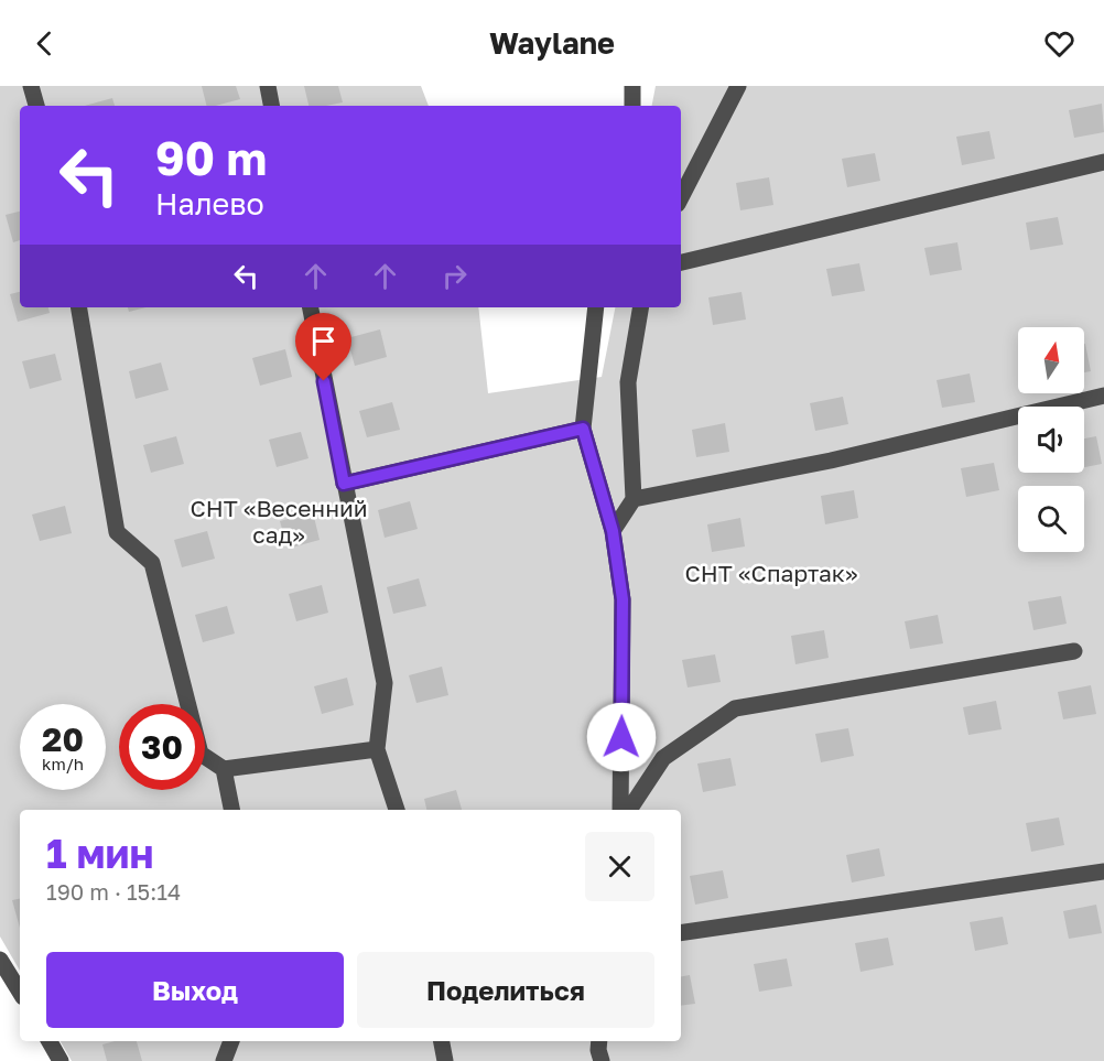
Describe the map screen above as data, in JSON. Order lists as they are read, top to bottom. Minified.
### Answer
{"parks":["СНТ «Весенний сад»","СНТ «Спартак»"],"north":"top","page":{"header":"Waylane","turn":["90 m","Налево"],"speed":"20 km/h","limit":"30","heading":["1 мин","190 m · 15:14"],"buttons":["Выход","Поделиться"]}}
